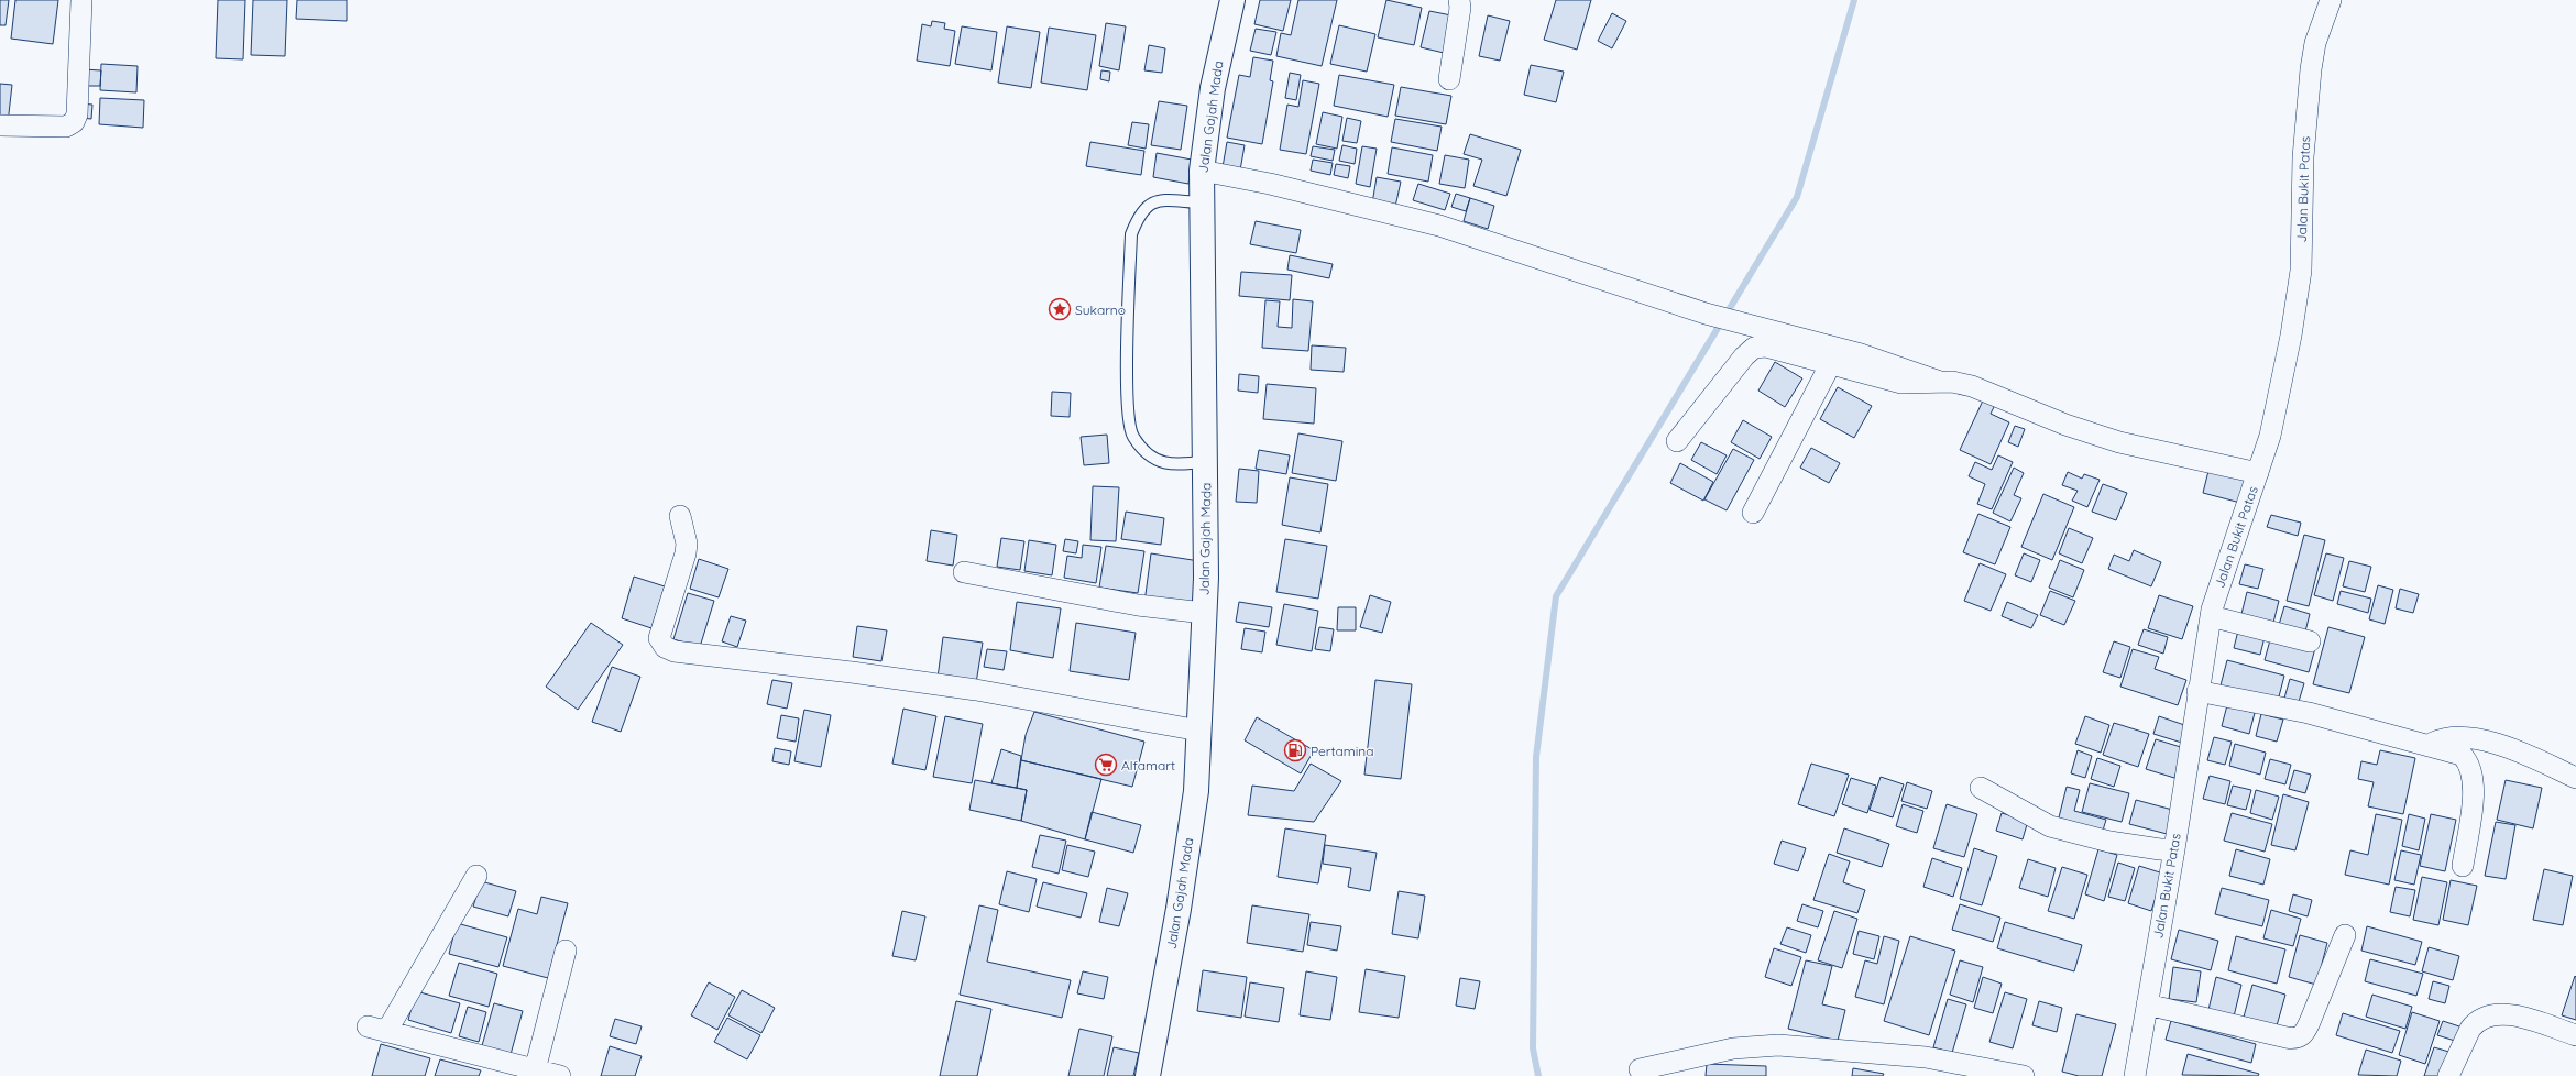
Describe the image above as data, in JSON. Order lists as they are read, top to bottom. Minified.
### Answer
{"streets":{"highway":["Jalan Gajah Mada"],"street":["Jalan Bukit Patas"]},"places":{"place":["Sukarno"],"fuel station":["Pertamina"],"supermarket":["Alfamart"]}}
